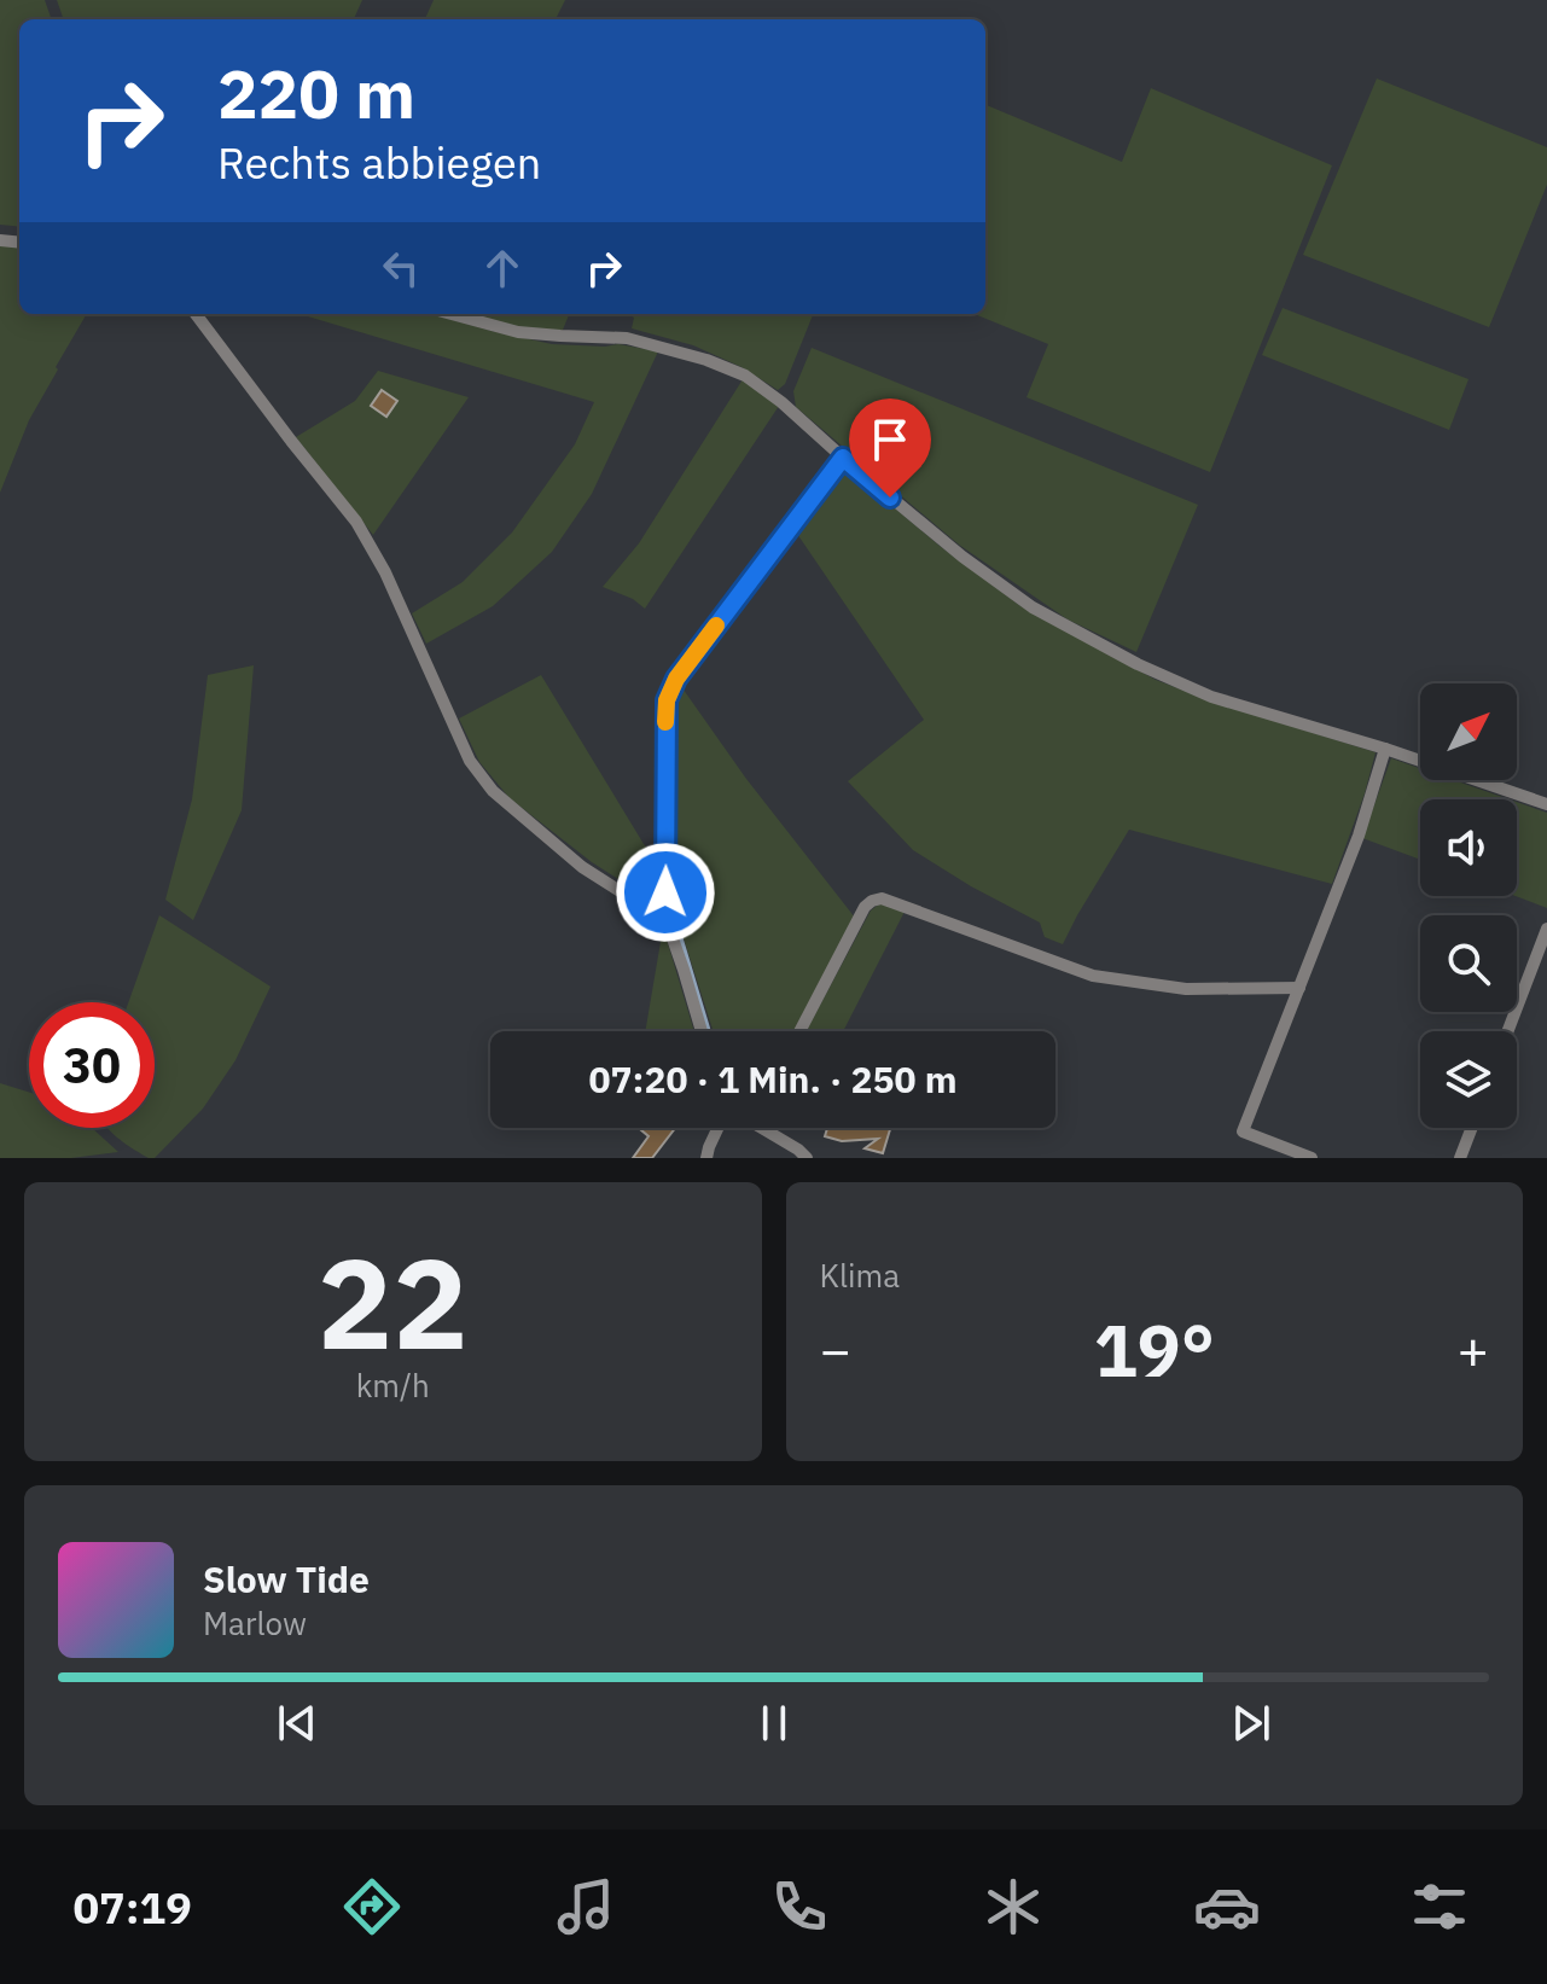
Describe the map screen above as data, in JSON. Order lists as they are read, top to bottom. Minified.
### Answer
{"north":"top right","page":{"turn":["220 m","Rechts abbiegen"],"limit":"30","trip":"07:20 · 1 Min. · 250 m","tile":[["22","km/h"],"Klima"],"heat":["−","19°","+"],"song":["Slow Tide","Marlow"],"tabs":"07:19"}}
